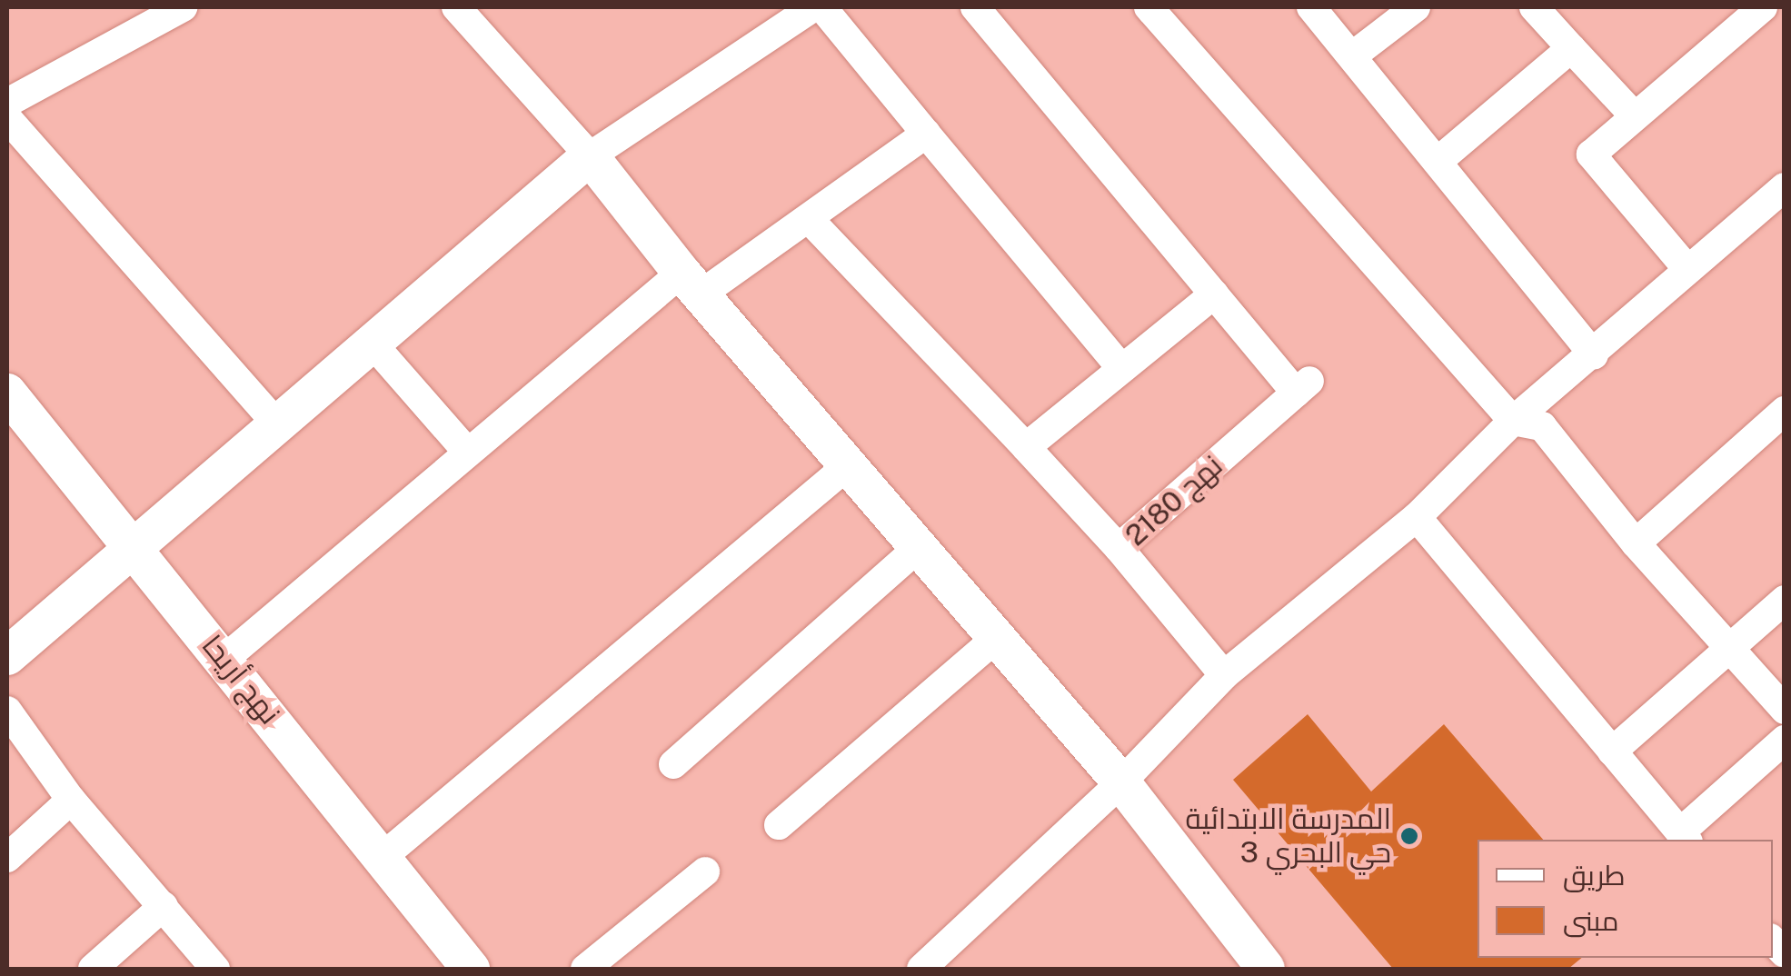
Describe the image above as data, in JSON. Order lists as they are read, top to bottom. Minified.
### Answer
{"streets":{"street":["نهج 2180","نهج أريحا"]},"places":["المدرسة الابتدائية حي البحري 3"],"legend":["طريق","مبنى"]}
